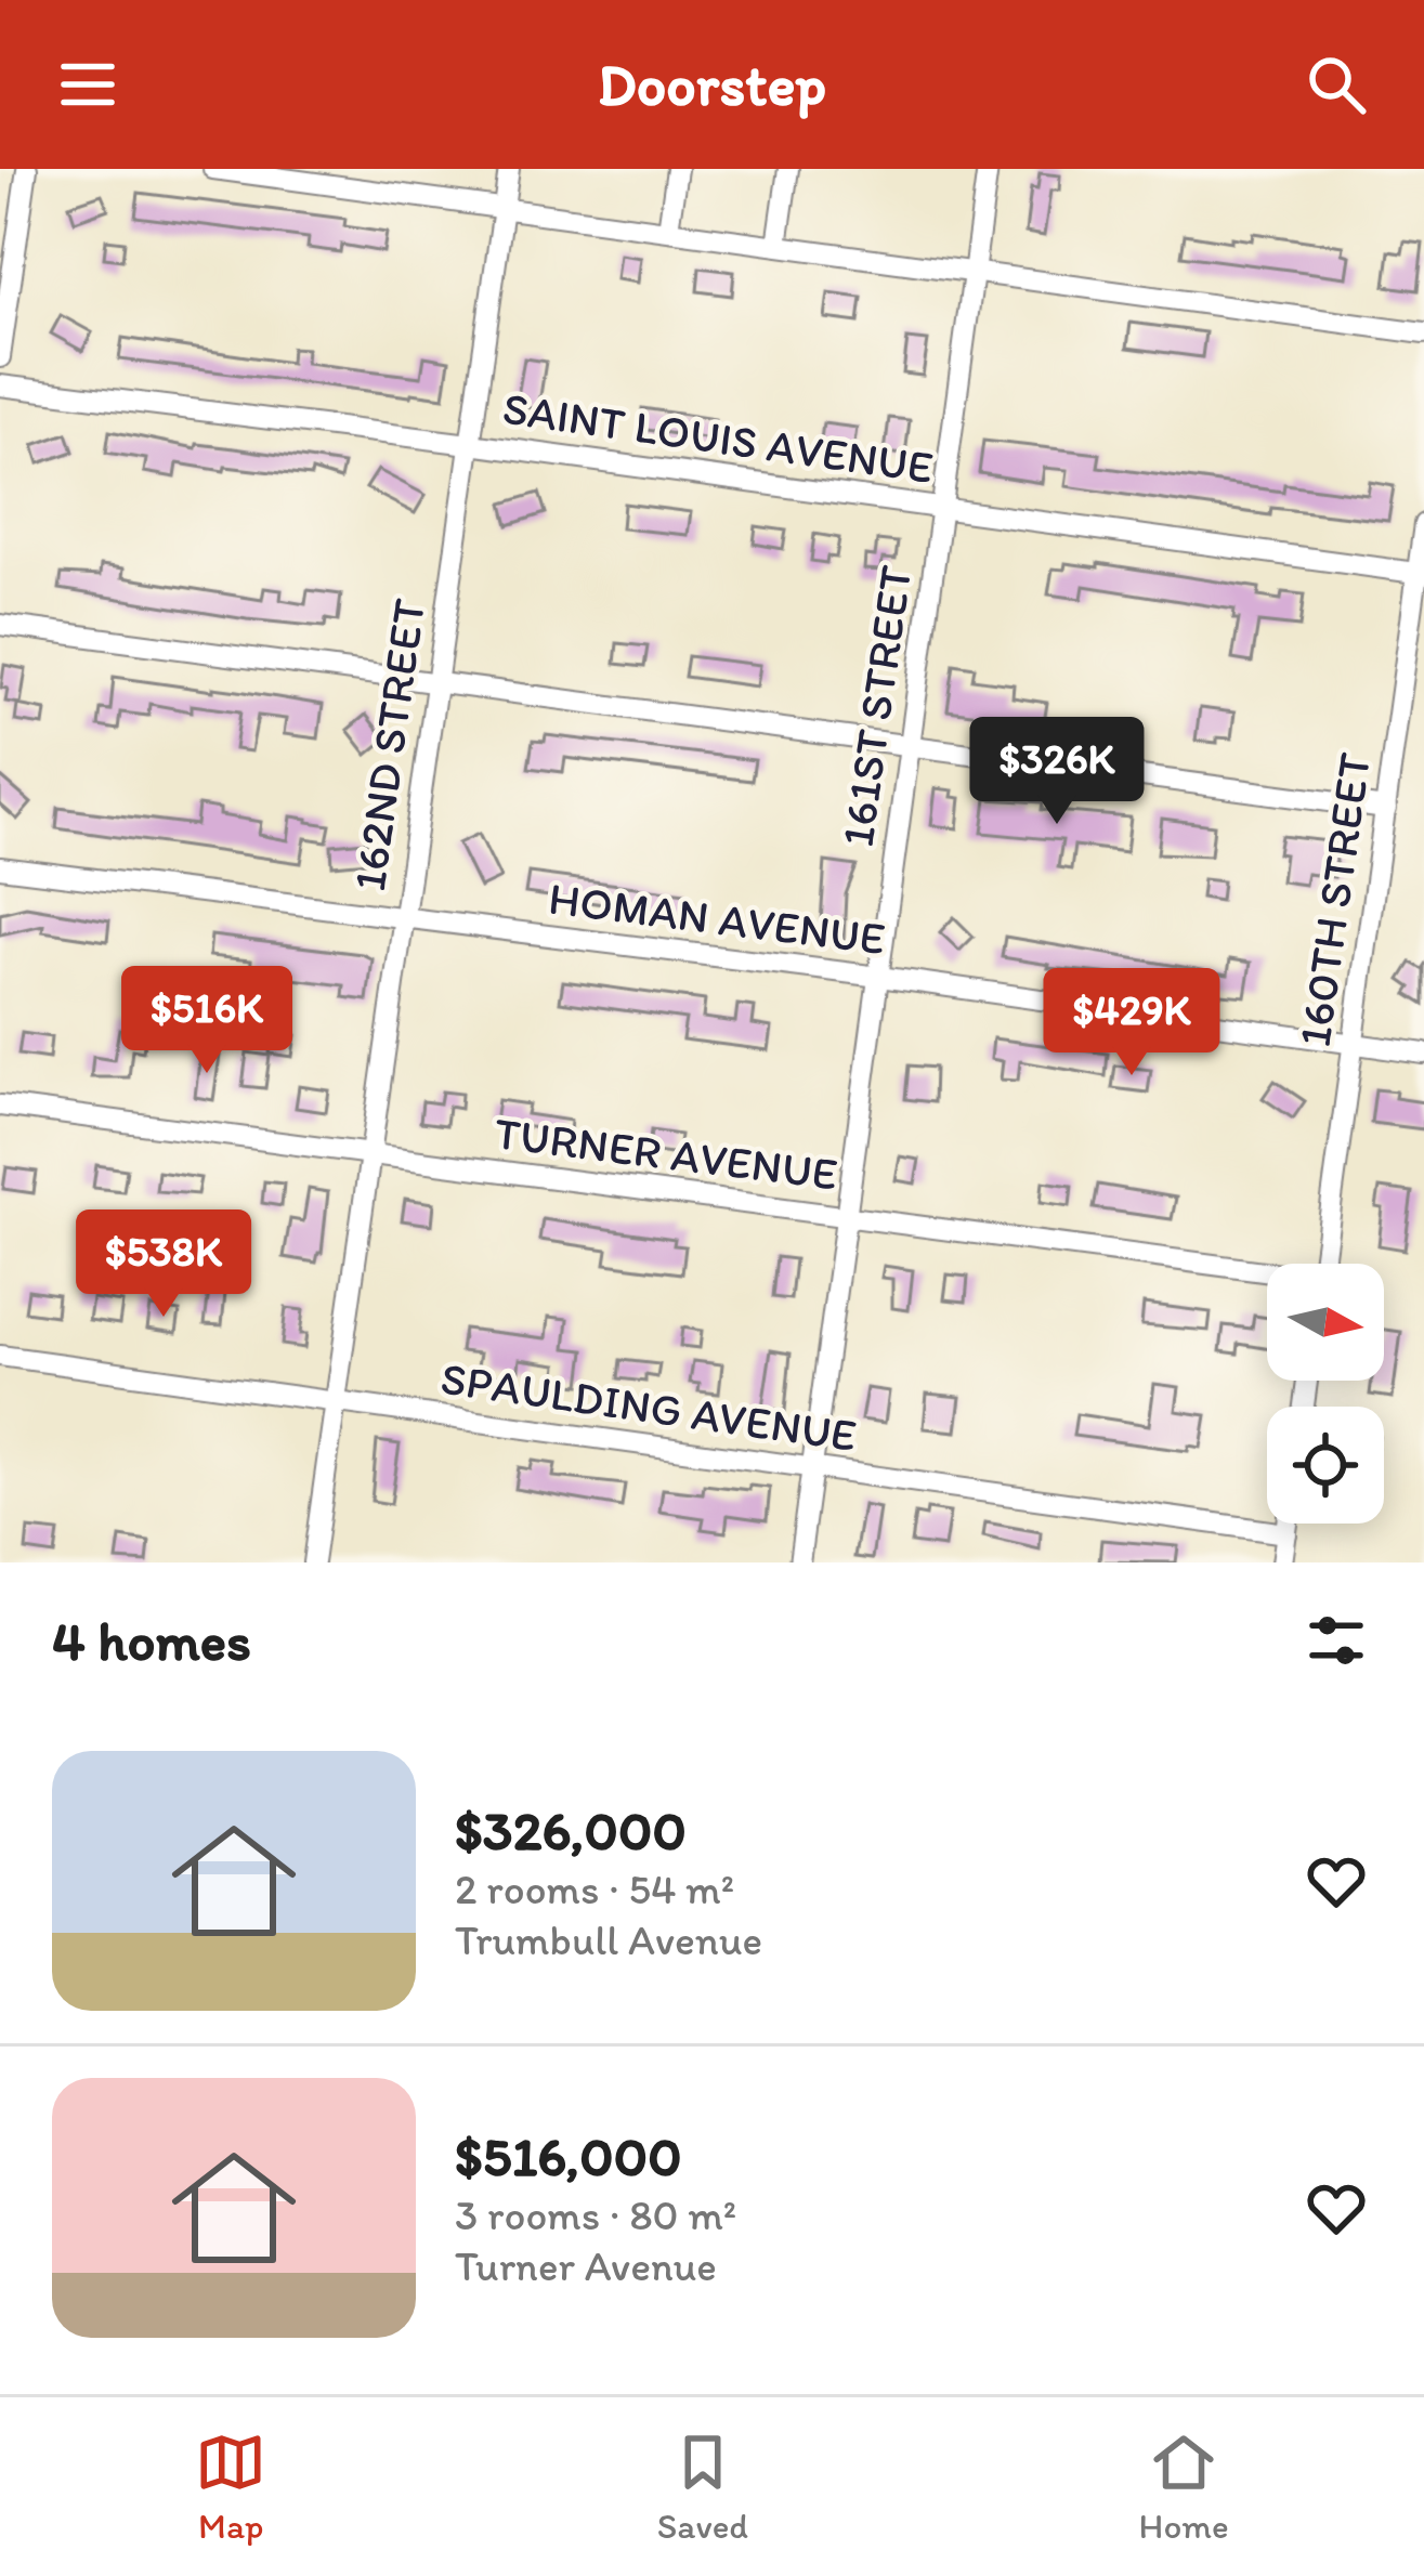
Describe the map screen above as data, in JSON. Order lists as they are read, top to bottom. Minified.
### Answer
{"streets":{"street":["SAINT LOUIS AVENUE","161ST STREET","162ND STREET","160TH STREET","HOMAN AVENUE","TURNER AVENUE","SPAULDING AVENUE"]},"crossings":[["SAINT LOUIS AVENUE","161ST STREET"],["SAINT LOUIS AVENUE","162ND STREET"],["SAINT LOUIS AVENUE","160TH STREET"],["161ST STREET","HOMAN AVENUE"],["161ST STREET","TURNER AVENUE"],["161ST STREET","SPAULDING AVENUE"],["162ND STREET","HOMAN AVENUE"],["162ND STREET","TURNER AVENUE"],["162ND STREET","SPAULDING AVENUE"],["160TH STREET","HOMAN AVENUE"]],"north":"right","page":{"header":"Doorstep","price":["$326K","$516K","$429K","$538K"],"heading":"4 homes","list":[{"name":"$326,000","note":"2 rooms · 54 m² · Trumbull Avenue"},{"name":"$516,000","note":"3 rooms · 80 m² · Turner Avenue"}],"tabs":["Map","Saved","Home"]}}
